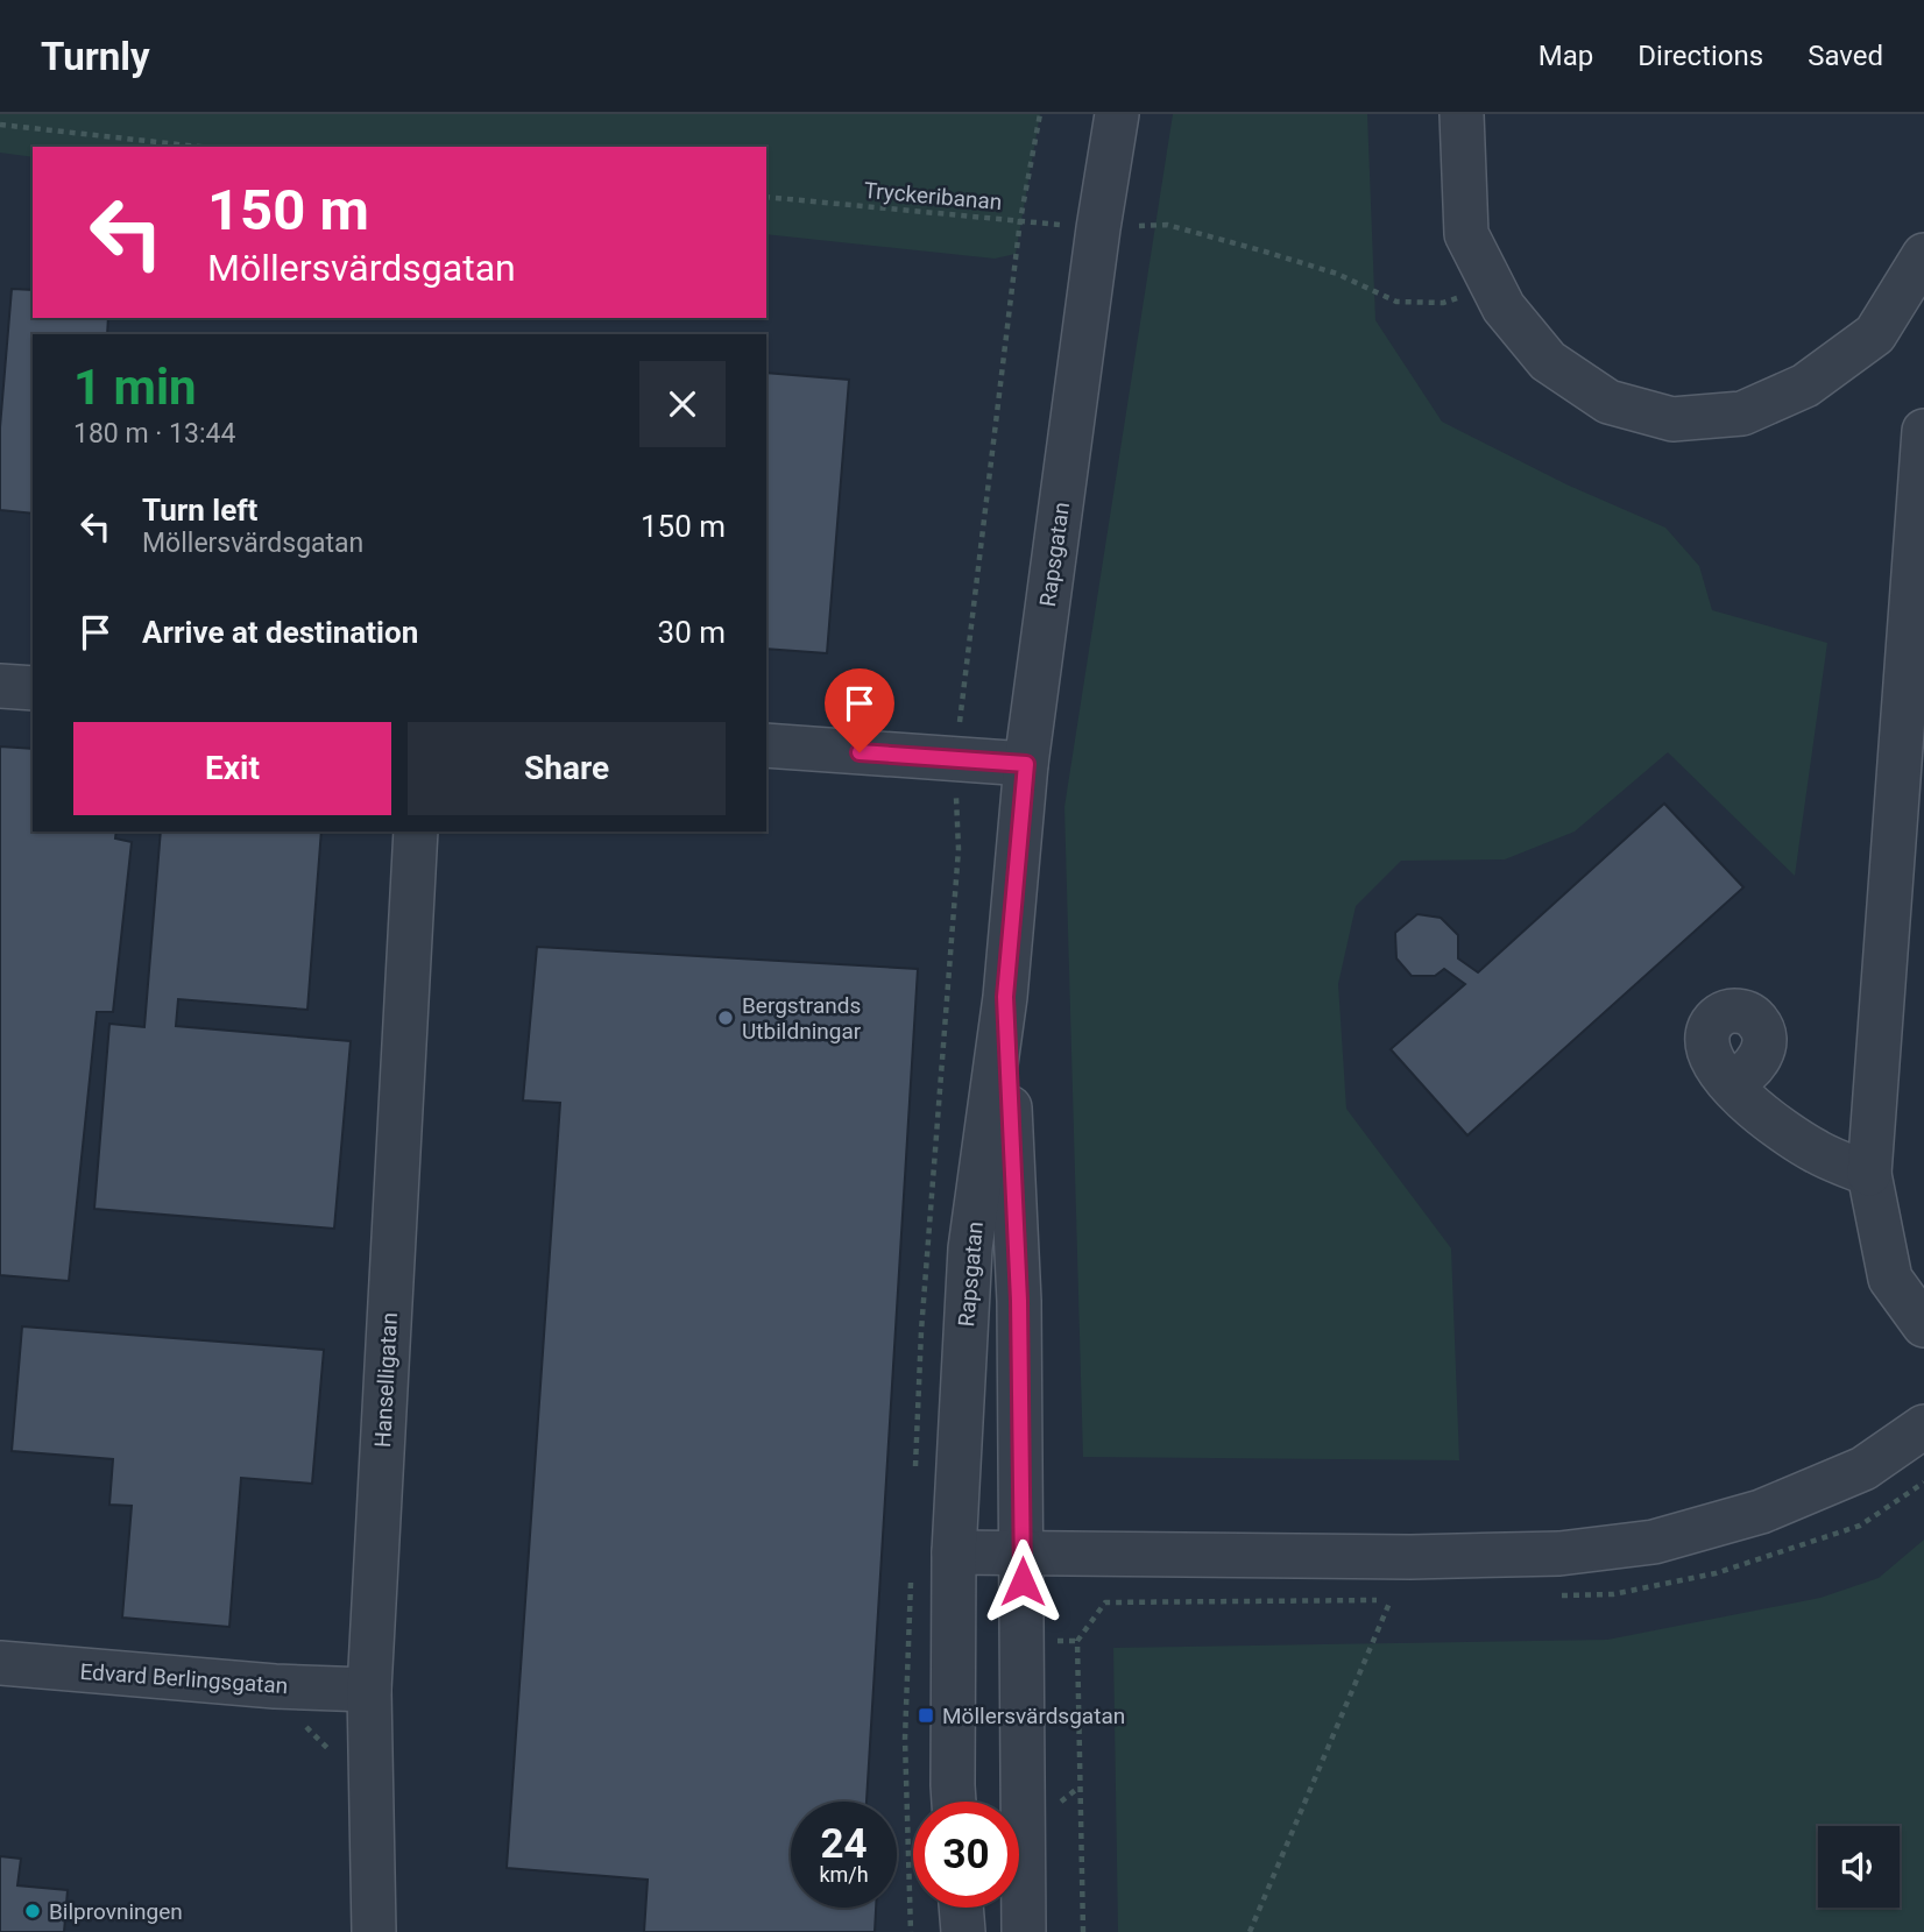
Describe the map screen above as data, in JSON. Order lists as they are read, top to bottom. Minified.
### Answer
{"streets":{"street":["Rapsgatan","Hanselligatan","Edvard Berlingsgatan"],"path":["Tryckeribanan"]},"crossings":[["Tryckeribanan","Rapsgatan"],["Hanselligatan","Edvard Berlingsgatan"]],"places":{"other":["Bergstrands Utbildningar","Bilprovningen"],"transit":["Möllersvärdsgatan"]},"page":{"header":"Turnly","nav":["Map","Directions","Saved"],"turn":["150 m","Möllersvärdsgatan"],"heading":["1 min","180 m · 13:44"],"list":[{"name":"Turn left","note":"Möllersvärdsgatan","value":"150 m"},{"name":"Arrive at destination","value":"30 m"}],"buttons":["Exit","Share"],"speed":"24 km/h","limit":"30"}}
